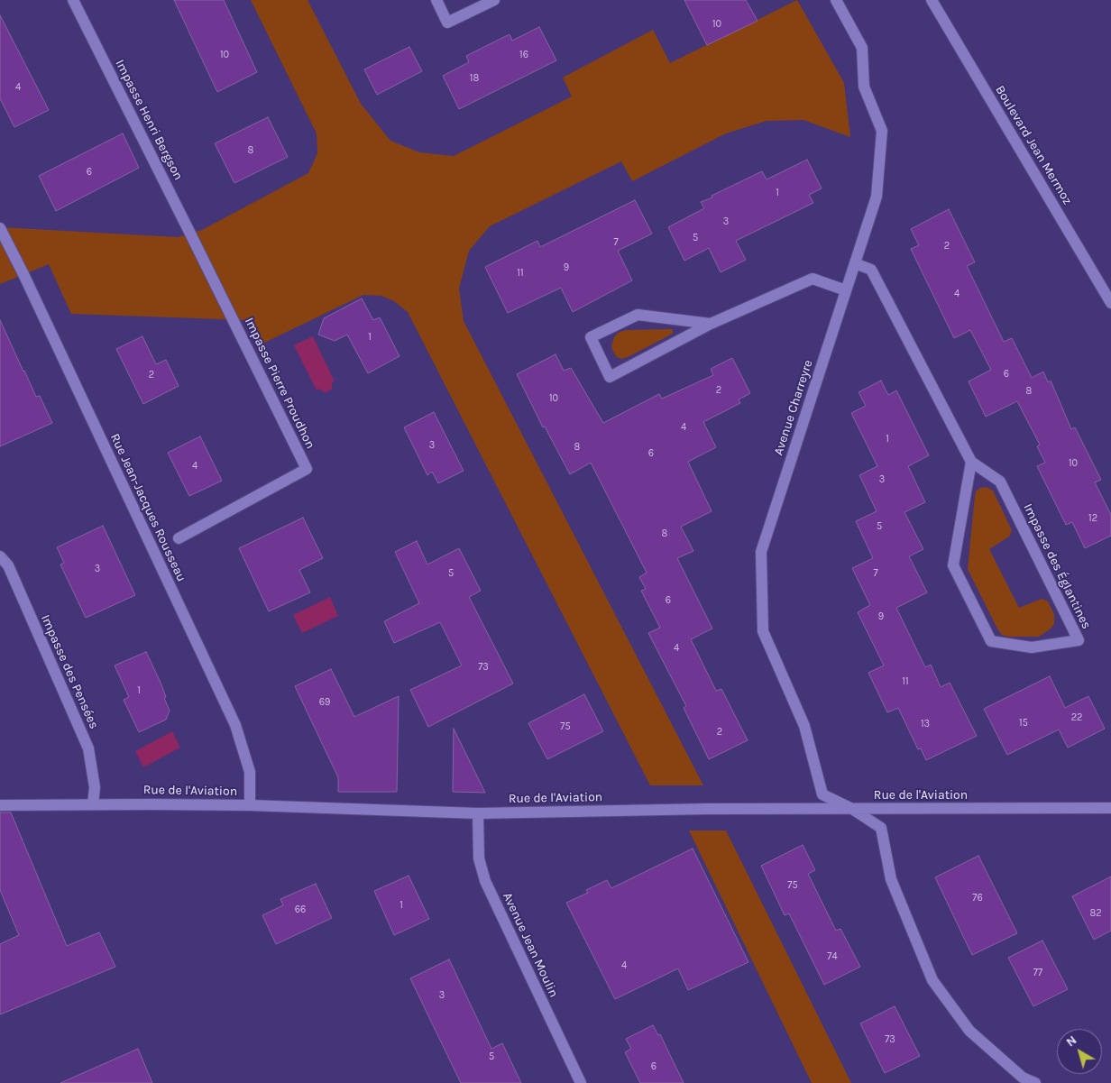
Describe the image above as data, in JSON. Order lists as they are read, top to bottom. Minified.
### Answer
{"streets":{"street":["Impasse Henri Bergson","Boulevard Jean Mermoz","Impasse Pierre Proudhon","Avenue Charreyre","Rue Jean-Jacques Rousseau","Impasse des Églantines","Impasse des Pensées","Rue de l'Aviation","Avenue Jean Moulin"]},"crossings":[["Impasse Henri Bergson","Impasse Pierre Proudhon"],["Avenue Charreyre","Impasse des Églantines"],["Avenue Charreyre","Rue de l'Aviation"],["Rue Jean-Jacques Rousseau","Rue de l'Aviation"],["Impasse des Pensées","Rue de l'Aviation"],["Rue de l'Aviation","Avenue Jean Moulin"]],"house_numbers":["10","10","16","18","4","8","6","1","3","5","7","2","9","11","4","1","6","2","2","8","10","4","1","3","8","6","10","4","3","12","5","8","3","5","7","6","9","4","73","11","1","69","22","15","13","75","2","75","76","1","66","82","74","4","77","3","73","5","6"],"north":"top left"}
